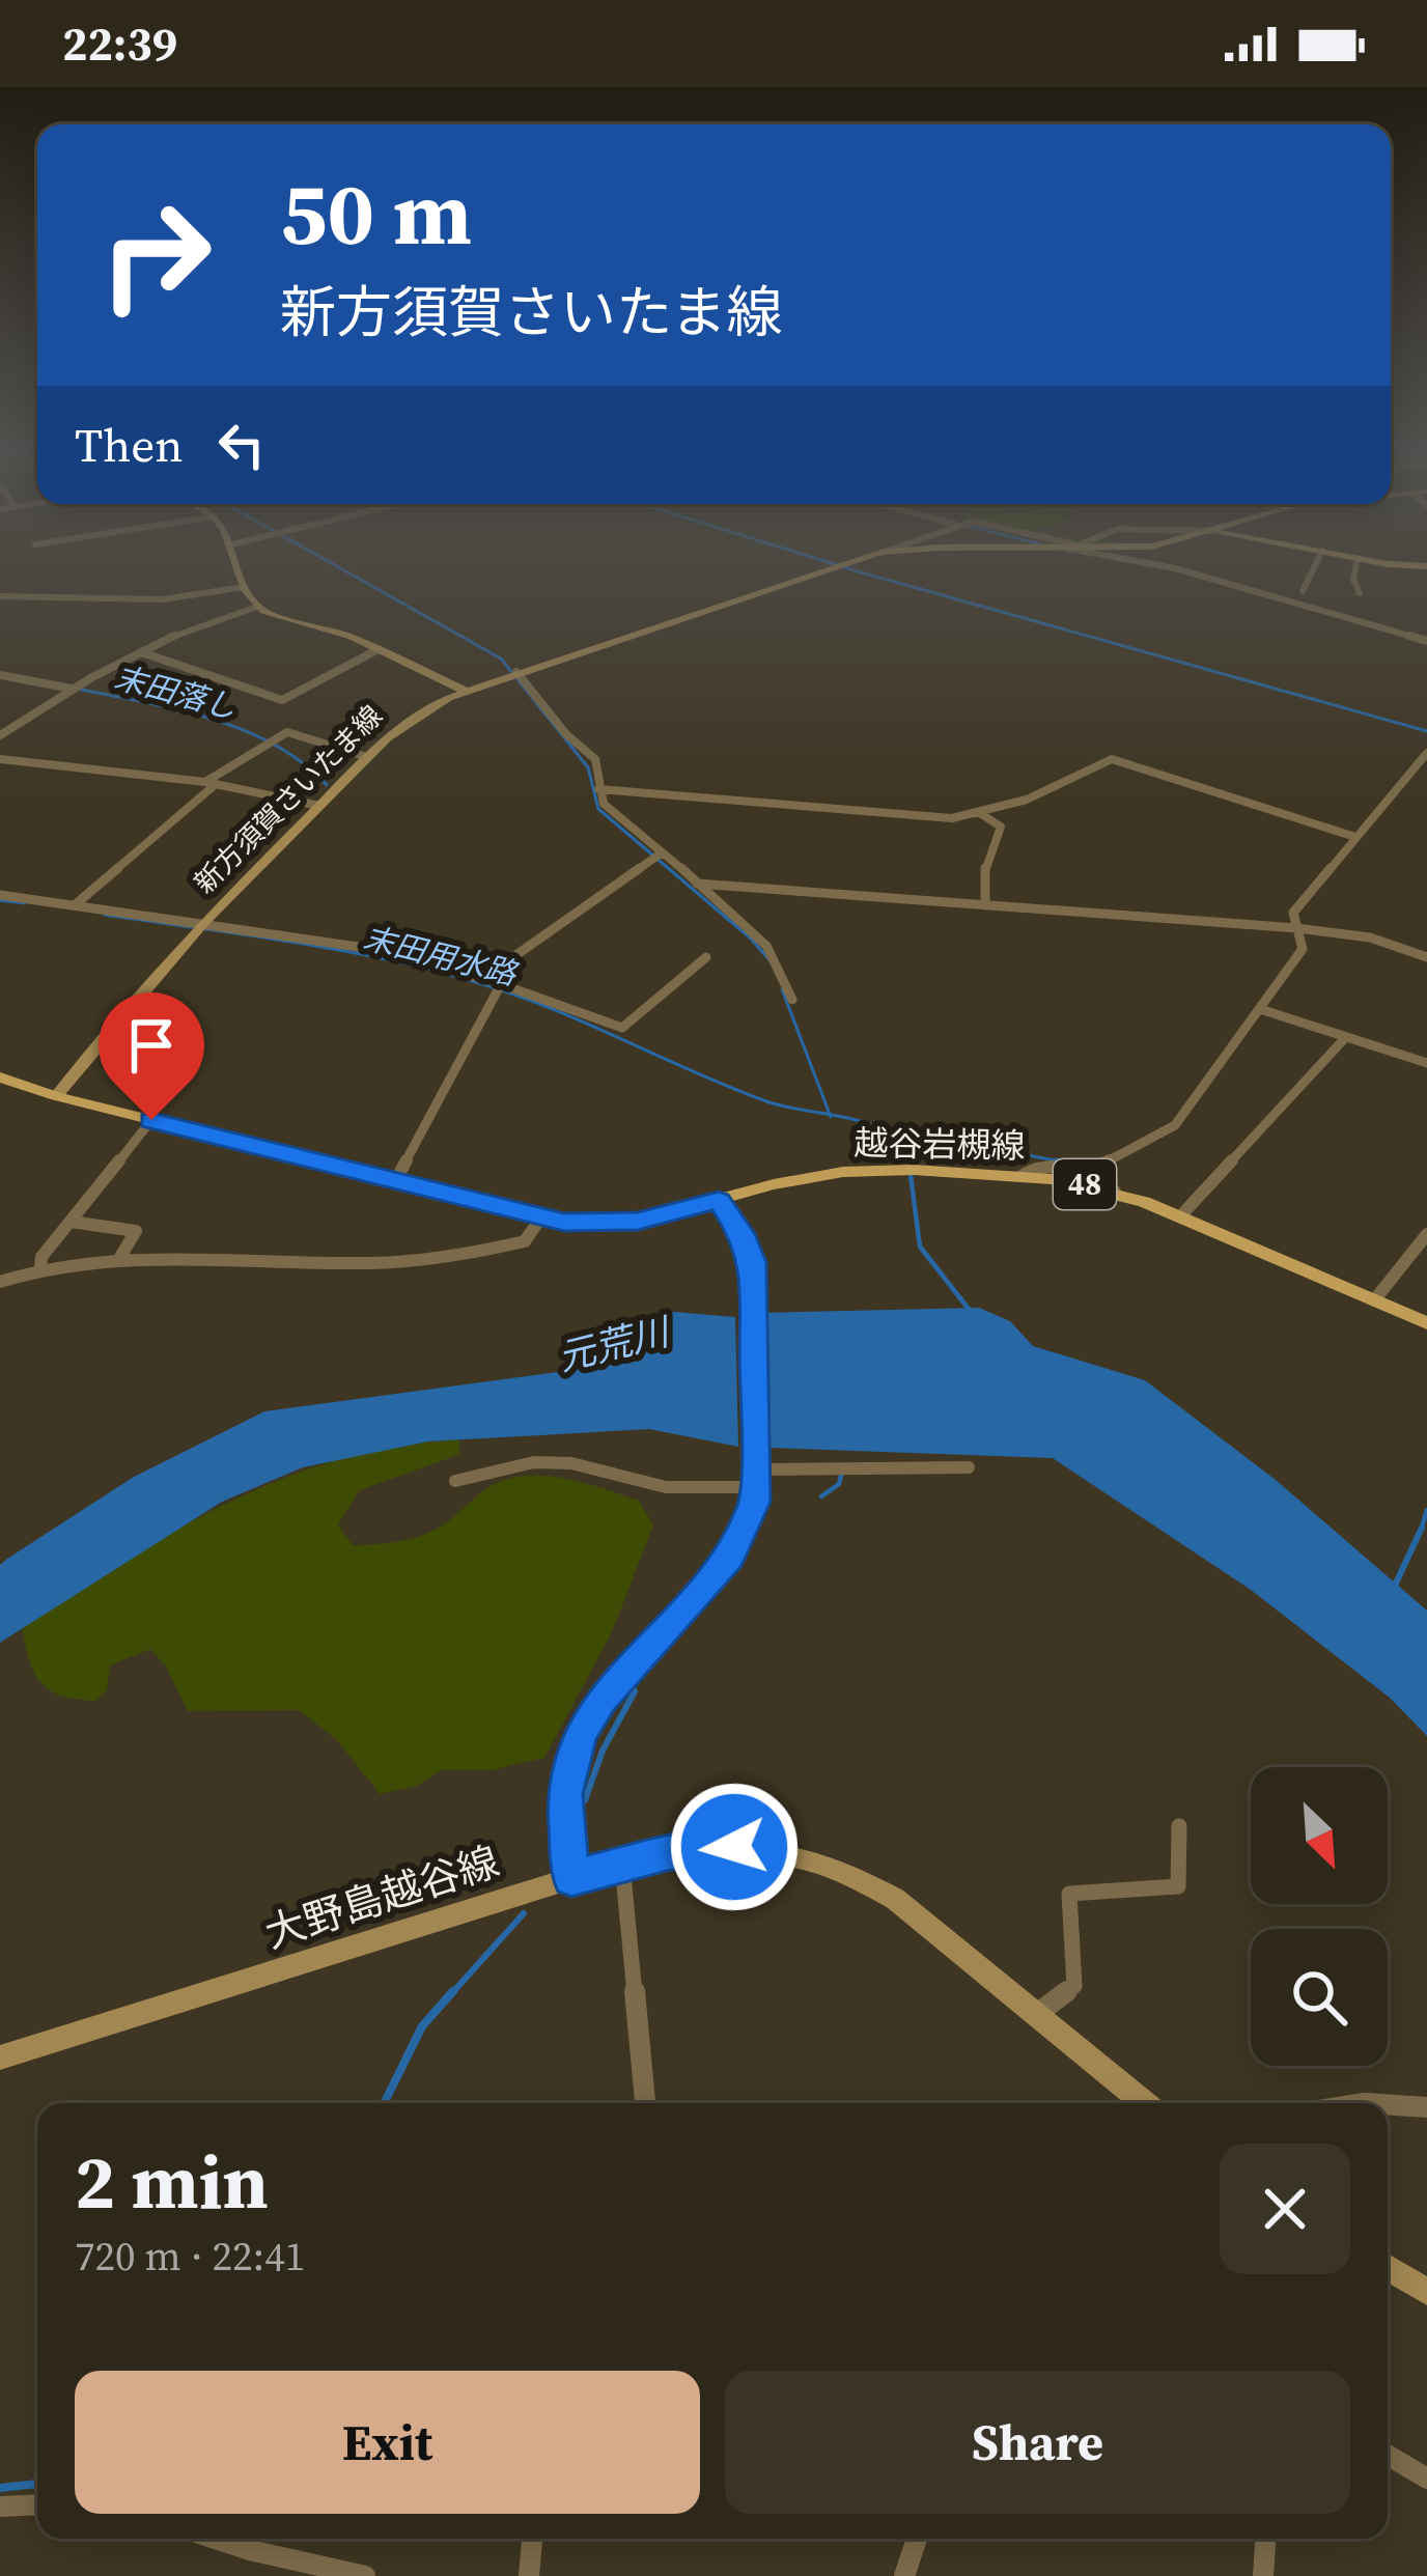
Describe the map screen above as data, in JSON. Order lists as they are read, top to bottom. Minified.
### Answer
{"streets":{"main road":["新方須賀さいたま線","越谷岩槻線","48","大野島越谷線"]},"crossings":[["新方須賀さいたま線","越谷岩槻線"]],"water":["末田落し","末田用水路","元荒川"],"north":"bottom right","page":{"status":"22:39","turn":["50 m","新方須賀さいたま線"],"then":"Then","heading":["2 min","720 m · 22:41"],"buttons":["Exit","Share"]}}
